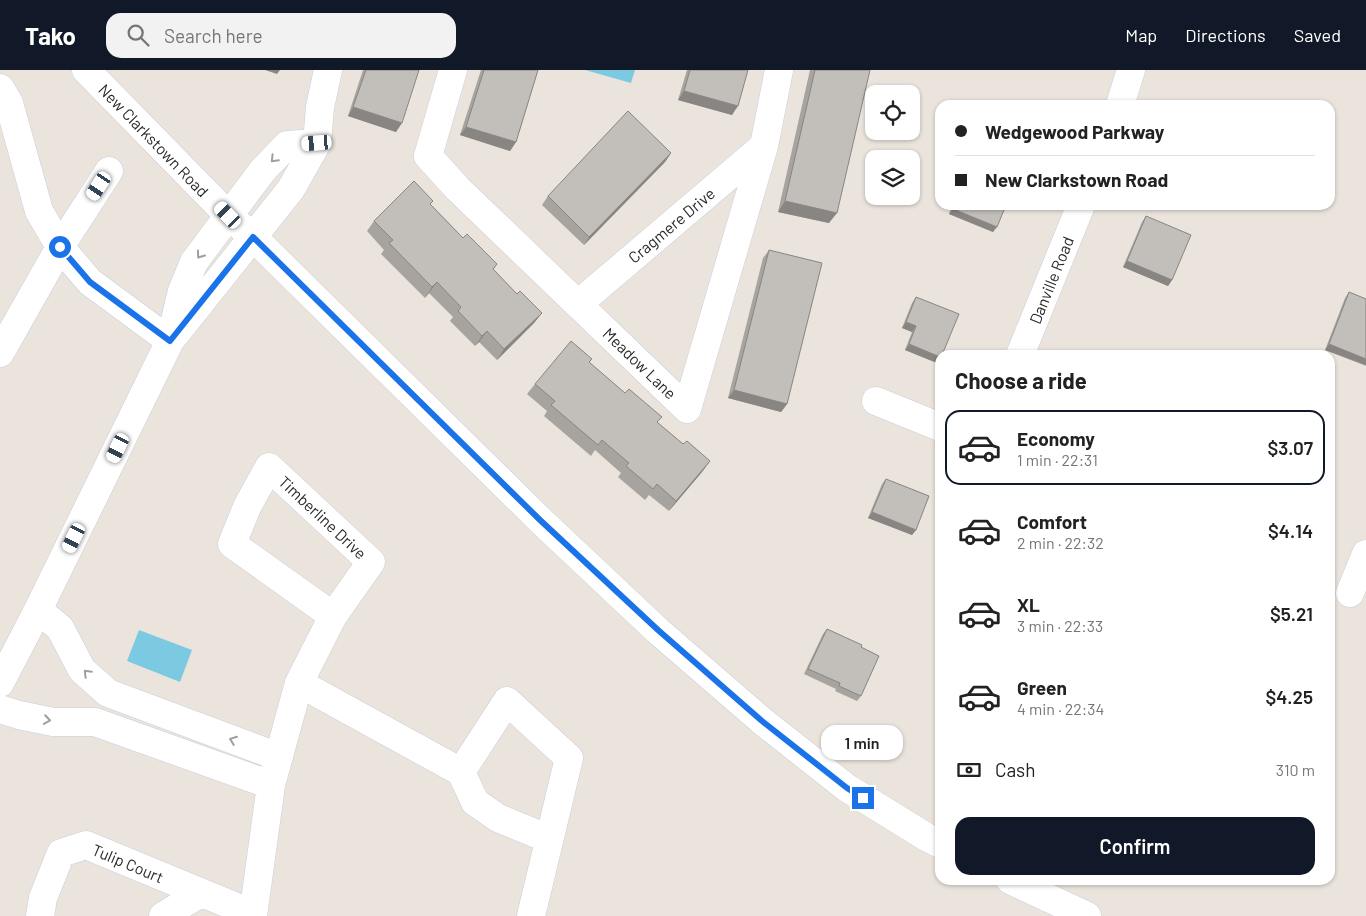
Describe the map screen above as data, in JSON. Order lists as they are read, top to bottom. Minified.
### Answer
{"streets":{"street":["New Clarkstown Road","Cragmere Drive","Danville Road","Meadow Lane","Timberline Drive","Tulip Court"]},"crossings":[["Cragmere Drive","Meadow Lane"],["Timberline Drive","Tulip Court"]],"page":{"header":"Tako","search":"Search here","nav":["Map","Directions","Saved"],"banner":["Wedgewood Parkway","New Clarkstown Road"],"heading":"Choose a ride","list":[{"name":"Economy","note":"1 min · 22:31","value":"$3.07"},{"name":"Comfort","note":"2 min · 22:32","value":"$4.14"},{"name":"XL","note":"3 min · 22:33","value":"$5.21"},{"name":"Green","note":"4 min · 22:34","value":"$4.25"}],"bubble":"1 min","pay":["Cash","310 m"],"buttons":"Confirm"}}
